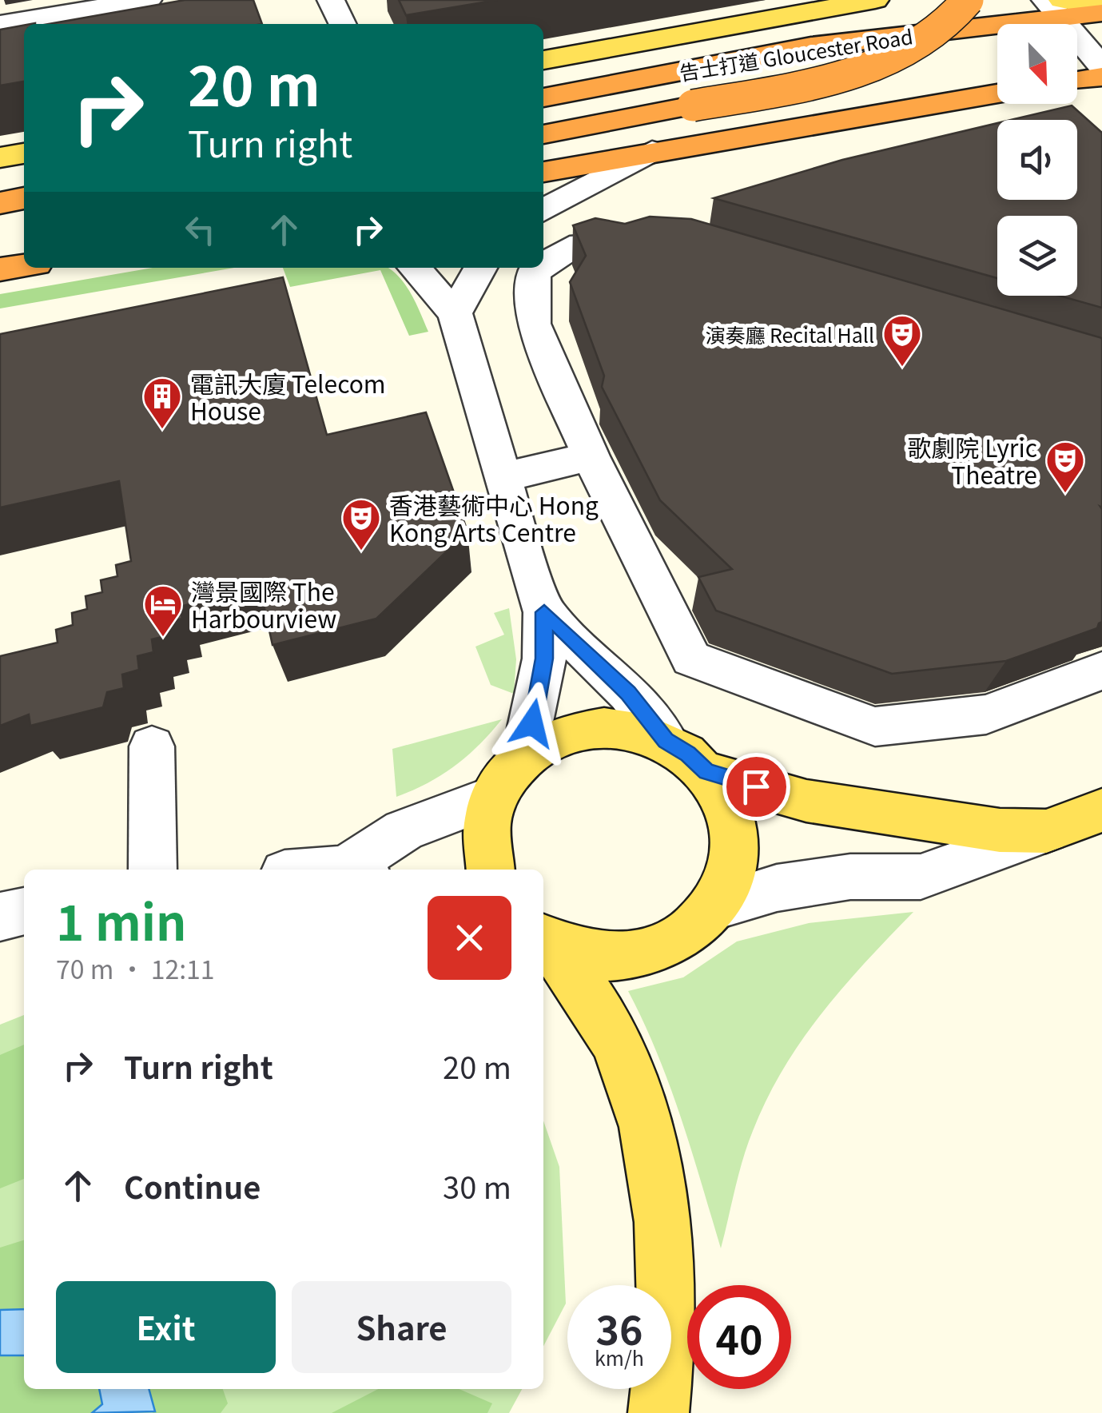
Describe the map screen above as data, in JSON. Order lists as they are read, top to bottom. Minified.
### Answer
{"streets":{"highway":["告士打道 Gloucester Road"]},"places":{"theatre":["演奏廳 Recital Hall","歌劇院 Lyric Theatre","香港藝術中心 Hong Kong Arts Centre"],"building":["電訊大廈 Telecom House"],"hotel":["灣景國際 The Harbourview"]},"north":"bottom right","page":{"turn":["20 m","Turn right"],"heading":["1 min","70 m · 12:11"],"list":[{"name":"Turn right","value":"20 m"},{"name":"Continue","value":"30 m"}],"buttons":["Exit","Share"],"speed":"36 km/h","limit":"40"}}
